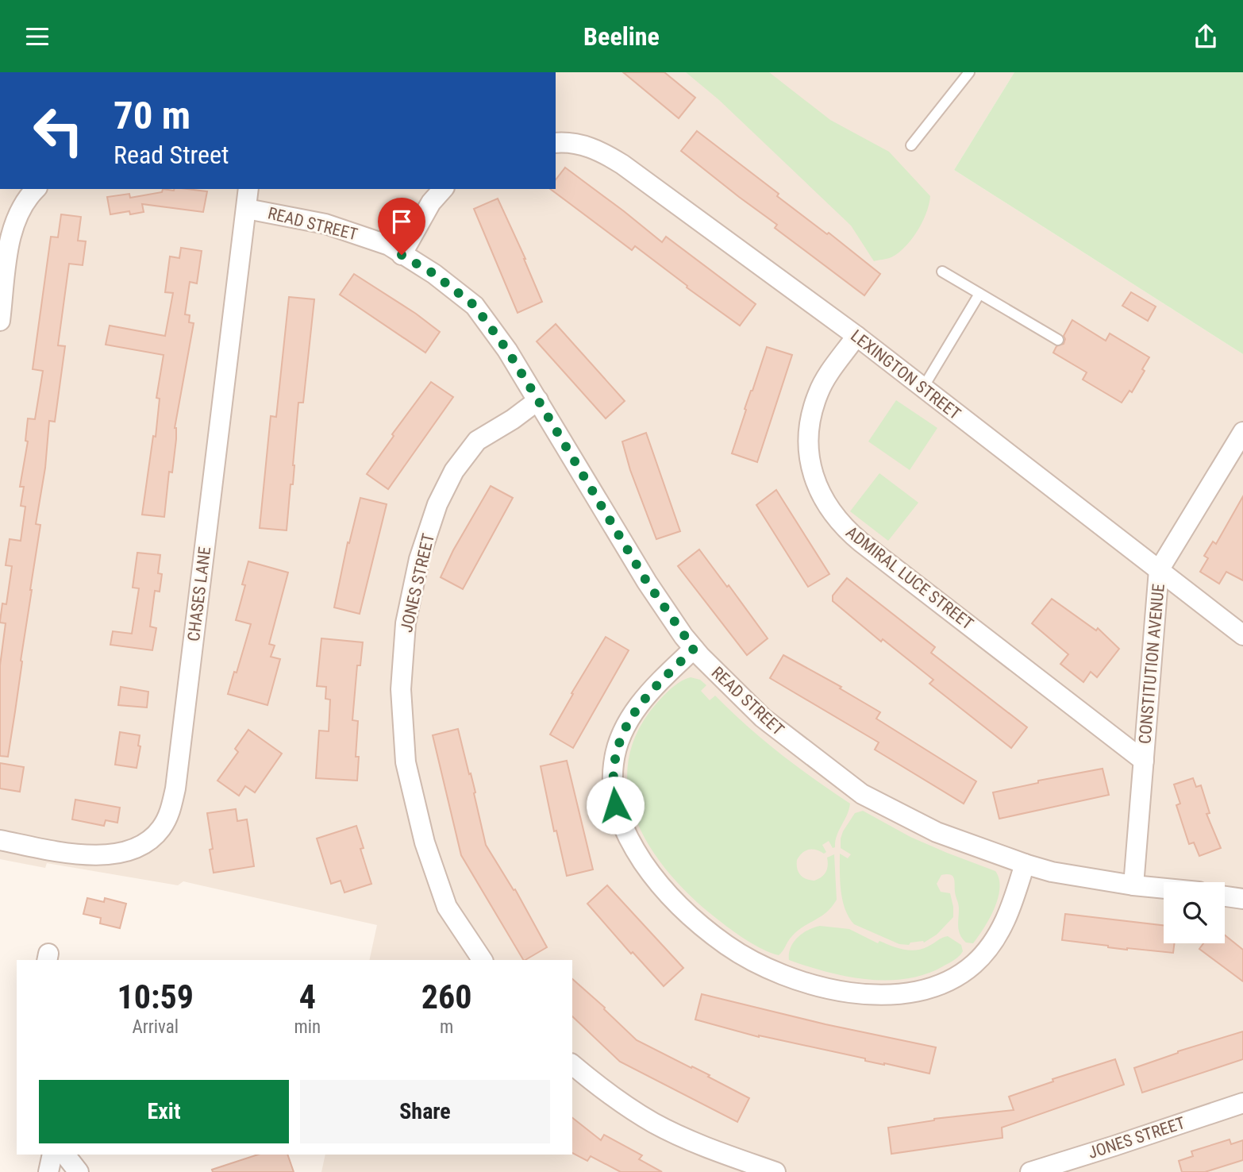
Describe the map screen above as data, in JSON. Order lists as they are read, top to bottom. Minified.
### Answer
{"streets":{"street":["READ STREET","LEXINGTON STREET","ADMIRAL LUCE STREET","JONES STREET","CHASES LANE","CONSTITUTION AVENUE"]},"crossings":[["READ STREET","JONES STREET"],["READ STREET","CHASES LANE"],["READ STREET","CONSTITUTION AVENUE"],["LEXINGTON STREET","ADMIRAL LUCE STREET"],["LEXINGTON STREET","CONSTITUTION AVENUE"],["ADMIRAL LUCE STREET","CONSTITUTION AVENUE"]],"page":{"header":"Beeline","turn":["70 m","Read Street"],"eta":["10:59","Arrival","4","min","260","m"],"buttons":["Exit","Share"]}}
